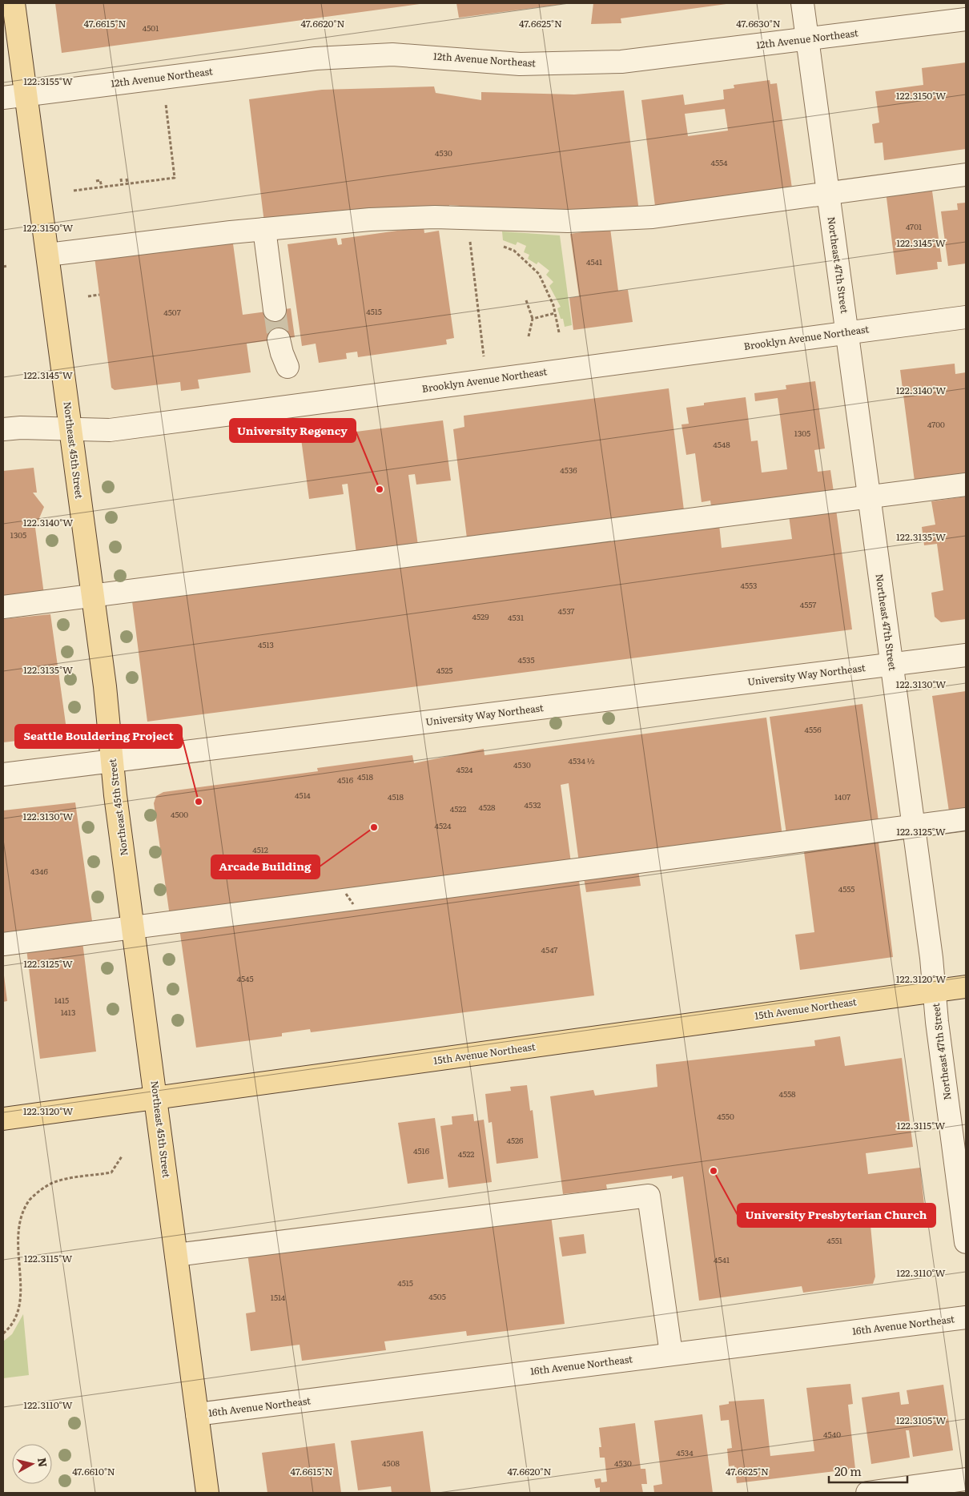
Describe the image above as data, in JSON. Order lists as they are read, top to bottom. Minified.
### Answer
{"streets":{"main road":["Northeast 45th Street","15th Avenue Northeast"],"street":["12th Avenue Northeast","Northeast 47th Street","Brooklyn Avenue Northeast","University Way Northeast","16th Avenue Northeast"]},"crossings":[["12th Avenue Northeast","Northeast 47th Street"],["12th Avenue Northeast","Northeast 45th Street"],["Northeast 47th Street","Brooklyn Avenue Northeast"],["Northeast 47th Street","University Way Northeast"],["Northeast 47th Street","15th Avenue Northeast"],["Brooklyn Avenue Northeast","Northeast 45th Street"],["Northeast 45th Street","University Way Northeast"],["Northeast 45th Street","15th Avenue Northeast"],["Northeast 45th Street","16th Avenue Northeast"]],"places":["University Regency","Seattle Bouldering Project","Arcade Building","University Presbyterian Church"],"house_numbers":["4501","4530","4554","4701","4541","4515","4507","4700","1305","4548","4536","1305","4553","4557","4537","4529","4531","4513","4535","4525","4556","4534 ½","4530","4524","4518","4516","4514","4518","1407","4532","4528","4522","4500","4524","4512","4346","4555","4547","4545","1415","1413","4558","4550","4526","4516","4522","4551","4541","4515","4505","1514","4540","4534","4508","4530"],"scale_bar":"20 m","north":"right","coordinates":["47.6615°N","47.6620°N","47.6625°N","47.6630°N","122.3155°W","122.3150°W","122.3145°W","122.3140°W","122.3135°W","122.3130°W","122.3125°W","122.3120°W","122.3115°W","122.3110°W","122.3105°W","47.6610°N"]}
